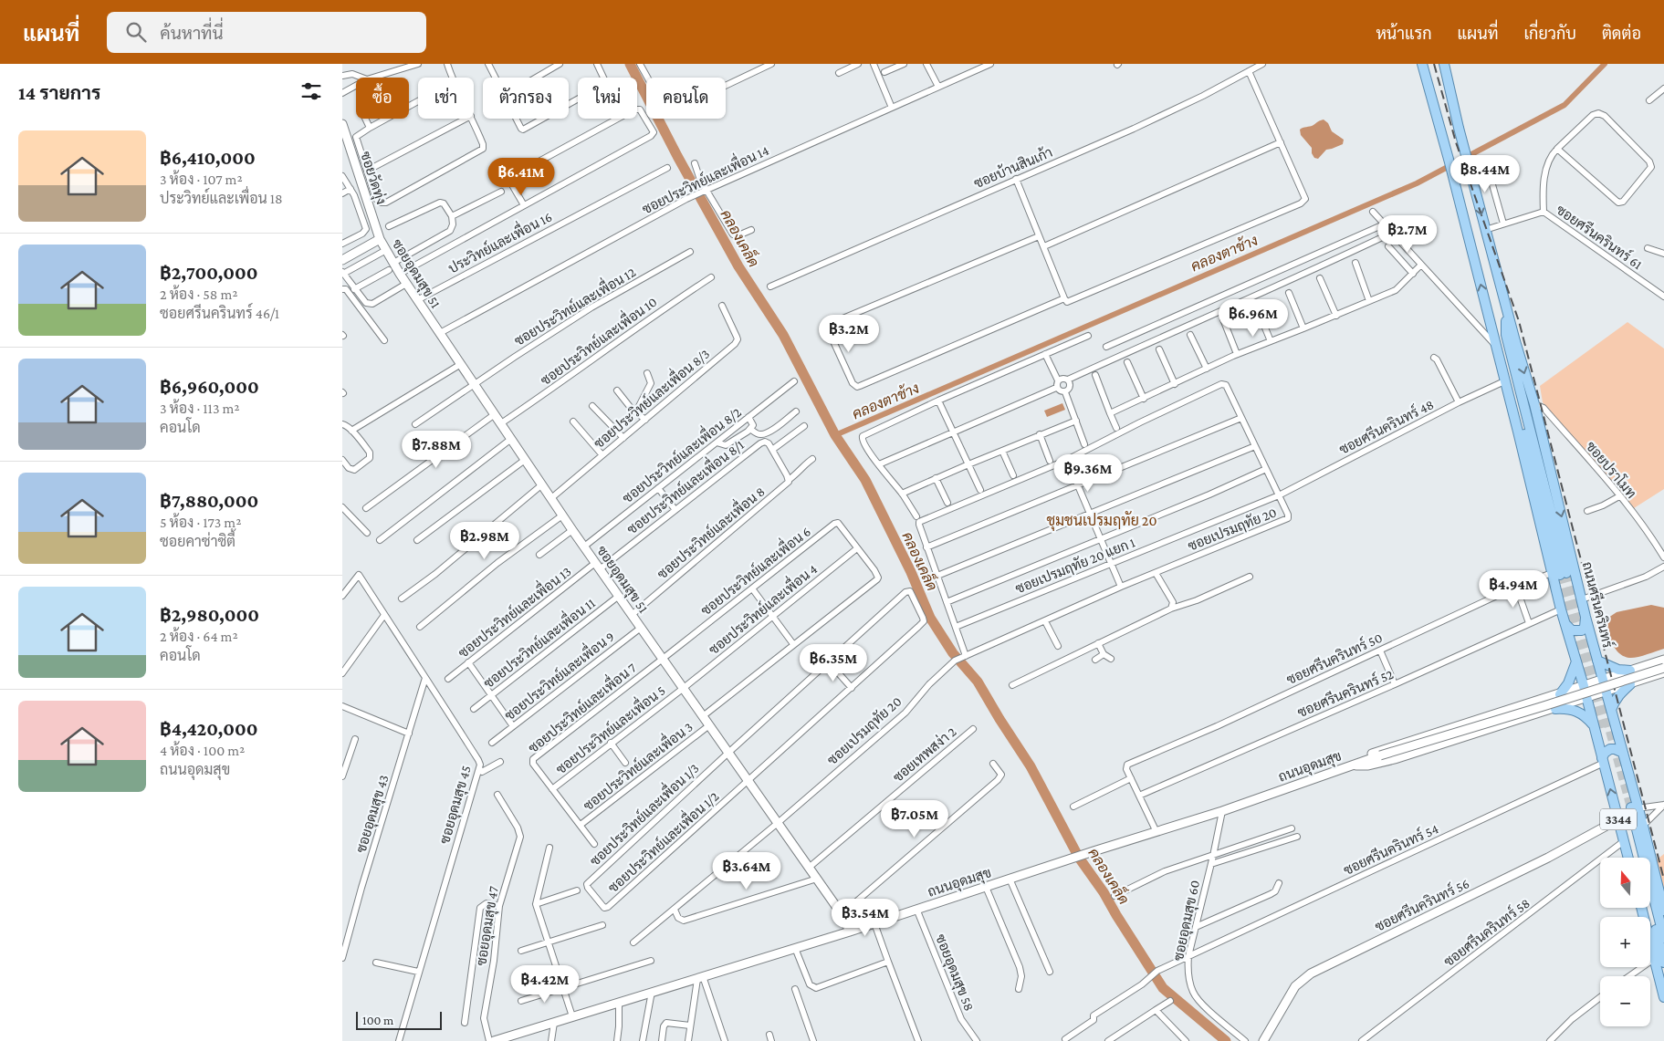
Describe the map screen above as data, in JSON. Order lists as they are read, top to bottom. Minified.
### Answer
{"streets":{"main road":["ซอยวัดทุ่ง","ซอยอุดมสุข 51","ถนนศรีนครินทร์","ถนนอุดมสุข","3344","ซอยศรีนครินทร์ 56"],"street":["ซอยบ้านสินเก้า","ซอยประวิทย์และเพื่อน 14","ซอยศรีนครินทร์ 61","ประวิทย์และเพื่อน 16","ซอยประวิทย์และเพื่อน 12","ซอยประวิทย์และเพื่อน 10","ซอยประวิทย์และเพื่อน 8/3","ซอยศรีนครินทร์ 48","ซอยประวิทย์และเพื่อน 8/2","ซอยปราโมท","ซอยประวิทย์และเพื่อน 8/1","ซอยเปรมฤทัย 20","ซอยประวิทย์และเพื่อน 8","ซอยเปรมฤทัย 20 แยก 1","ซอยประวิทย์และเพื่อน 6","ซอยประวิทย์และเพื่อน 4","ซอยประวิทย์และเพื่อน 13","ซอยประวิทย์และเพื่อน 11","ซอยศรีนครินทร์ 50","ซอยประวิทย์และเพื่อน 9","ซอยศรีนครินทร์ 52","ซอยประวิทย์และเพื่อน 7","ซอยประวิทย์และเพื่อน 5","ซอยเทพสง่า 2","ซอยประวิทย์และเพื่อน 3","ซอยอุดมสุข 45","ซอยอุดมสุข 43","ซอยประวิทย์และเพื่อน 1/3","ซอยประวิทย์และเพื่อน 1/2","ซอยศรีนครินทร์ 54","ซอยอุดมสุข 60","ซอยอุดมสุข 47","ซอยศรีนครินทร์ 58","ซอยอุดมสุข 58"]},"crossings":[["ซอยวัดทุ่ง","ซอยอุดมสุข 51"],["ซอยประวิทย์และเพื่อน 14","ซอยอุดมสุข 51"],["ซอยศรีนครินทร์ 61","ถนนศรีนครินทร์"],["ประวิทย์และเพื่อน 16","ซอยอุดมสุข 51"],["ซอยอุดมสุข 51","ซอยประวิทย์และเพื่อน 12"],["ซอยอุดมสุข 51","ซอยประวิทย์และเพื่อน 10"],["ซอยอุดมสุข 51","ซอยประวิทย์และเพื่อน 8/3"],["ซอยอุดมสุข 51","ซอยประวิทย์และเพื่อน 8/2"],["ซอยอุดมสุข 51","ซอยประวิทย์และเพื่อน 8/1"],["ซอยอุดมสุข 51","ซอยเปรมฤทัย 20"],["ซอยอุดมสุข 51","ซอยประวิทย์และเพื่อน 8"],["ซอยอุดมสุข 51","ซอยประวิทย์และเพื่อน 6"],["ซอยอุดมสุข 51","ซอยประวิทย์และเพื่อน 4"],["ซอยอุดมสุข 51","ซอยประวิทย์และเพื่อน 13"],["ซอยอุดมสุข 51","ซอยประวิทย์และเพื่อน 11"],["ซอยอุดมสุข 51","ซอยประวิทย์และเพื่อน 9"],["ซอยอุดมสุข 51","ซอยประวิทย์และเพื่อน 7"],["ซอยอุดมสุข 51","ซอยประวิทย์และเพื่อน 5"],["ซอยอุดมสุข 51","ซอยเทพสง่า 2"],["ซอยอุดมสุข 51","ซอยประวิทย์และเพื่อน 3"],["ซอยอุดมสุข 51","ถนนอุดมสุข"],["ซอยอุดมสุข 51","ซอยประวิทย์และเพื่อน 1/3"],["ซอยอุดมสุข 51","ซอยประวิทย์และเพื่อน 1/2"],["ซอยศรีนครินทร์ 48","ซอยเปรมฤทัย 20"],["ซอยศรีนครินทร์ 48","ซอยเปรมฤทัย 20 แยก 1"],["ซอยศรีนครินทร์ 48","ถนนศรีนครินทร์"],["ซอยปราโมท","ถนนศรีนครินทร์"],["ซอยประวิทย์และเพื่อน 8/1","ซอยประวิทย์และเพื่อน 13"],["ซอยเปรมฤทัย 20","ซอยเปรมฤทัย 20 แยก 1"],["ซอยประวิทย์และเพื่อน 6","ซอยประวิทย์และเพื่อน 4"],["ซอยประวิทย์และเพื่อน 6","ซอยประวิทย์และเพื่อน 7"],["ถนนศรีนครินทร์","ซอยศรีนครินทร์ 50"],["ถนนศรีนครินทร์","ซอยศรีนครินทร์ 52"],["ถนนศรีนครินทร์","ถนนอุดมสุข"],["ถนนศรีนครินทร์","ซอยศรีนครินทร์ 54"],["ถนนศรีนครินทร์","ซอยศรีนครินทร์ 56"],["ถนนศรีนครินทร์","ซอยศรีนครินทร์ 58"],["ซอยประวิทย์และเพื่อน 4","ซอยประวิทย์และเพื่อน 5"],["ซอยประวิทย์และเพื่อน 7","ซอยประวิทย์และเพื่อน 5"],["ซอยประวิทย์และเพื่อน 7","ซอยประวิทย์และเพื่อน 3"],["ถนนอุดมสุข","ซอยอุดมสุข 60"],["ถนนอุดมสุข","ซอยอุดมสุข 58"],["ซอยอุดมสุข 45","ซอยอุดมสุข 43"],["ซอยประวิทย์และเพื่อน 1/3","ซอยประวิทย์และเพื่อน 1/2"],["ซอยศรีนครินทร์ 54","ซอยอุดมสุข 60"]],"districts":["ชุมชนเปรมฤทัย 20"],"water":["คลองเคล็ด","คลองตาช้าง"],"scale_bar":"100 m","north":"top","page":{"header":"แผนที่","search":"ค้นหาที่นี่","nav":["หน้าแรก","แผนที่","เกี่ยวกับ","ติดต่อ"],"heading":"14 รายการ","chip":["ซื้อ","เช่า","ตัวกรอง","ใหม่","คอนโด"],"list":[{"name":"฿6,410,000","note":"3 ห้อง · 107 m² · ประวิทย์และเพื่อน 18"},{"name":"฿2,700,000","note":"2 ห้อง · 58 m² · ซอยศรีนครินทร์ 46/1"},{"name":"฿6,960,000","note":"3 ห้อง · 113 m² · คอนโด"},{"name":"฿7,880,000","note":"5 ห้อง · 173 m² · ซอยคาซ่าซิตี้"},{"name":"฿2,980,000","note":"2 ห้อง · 64 m² · คอนโด"},{"name":"฿4,420,000","note":"4 ห้อง · 100 m² · ถนนอุดมสุข"}],"price":["฿8.44M","฿6.41M","฿2.7M","฿6.96M","฿3.2M","฿7.88M","฿9.36M","฿2.98M","฿4.94M","฿6.35M","฿7.05M","฿3.64M","฿3.54M","฿4.42M"],"map_buttons":["+","−"],"scale":"100 m"}}
